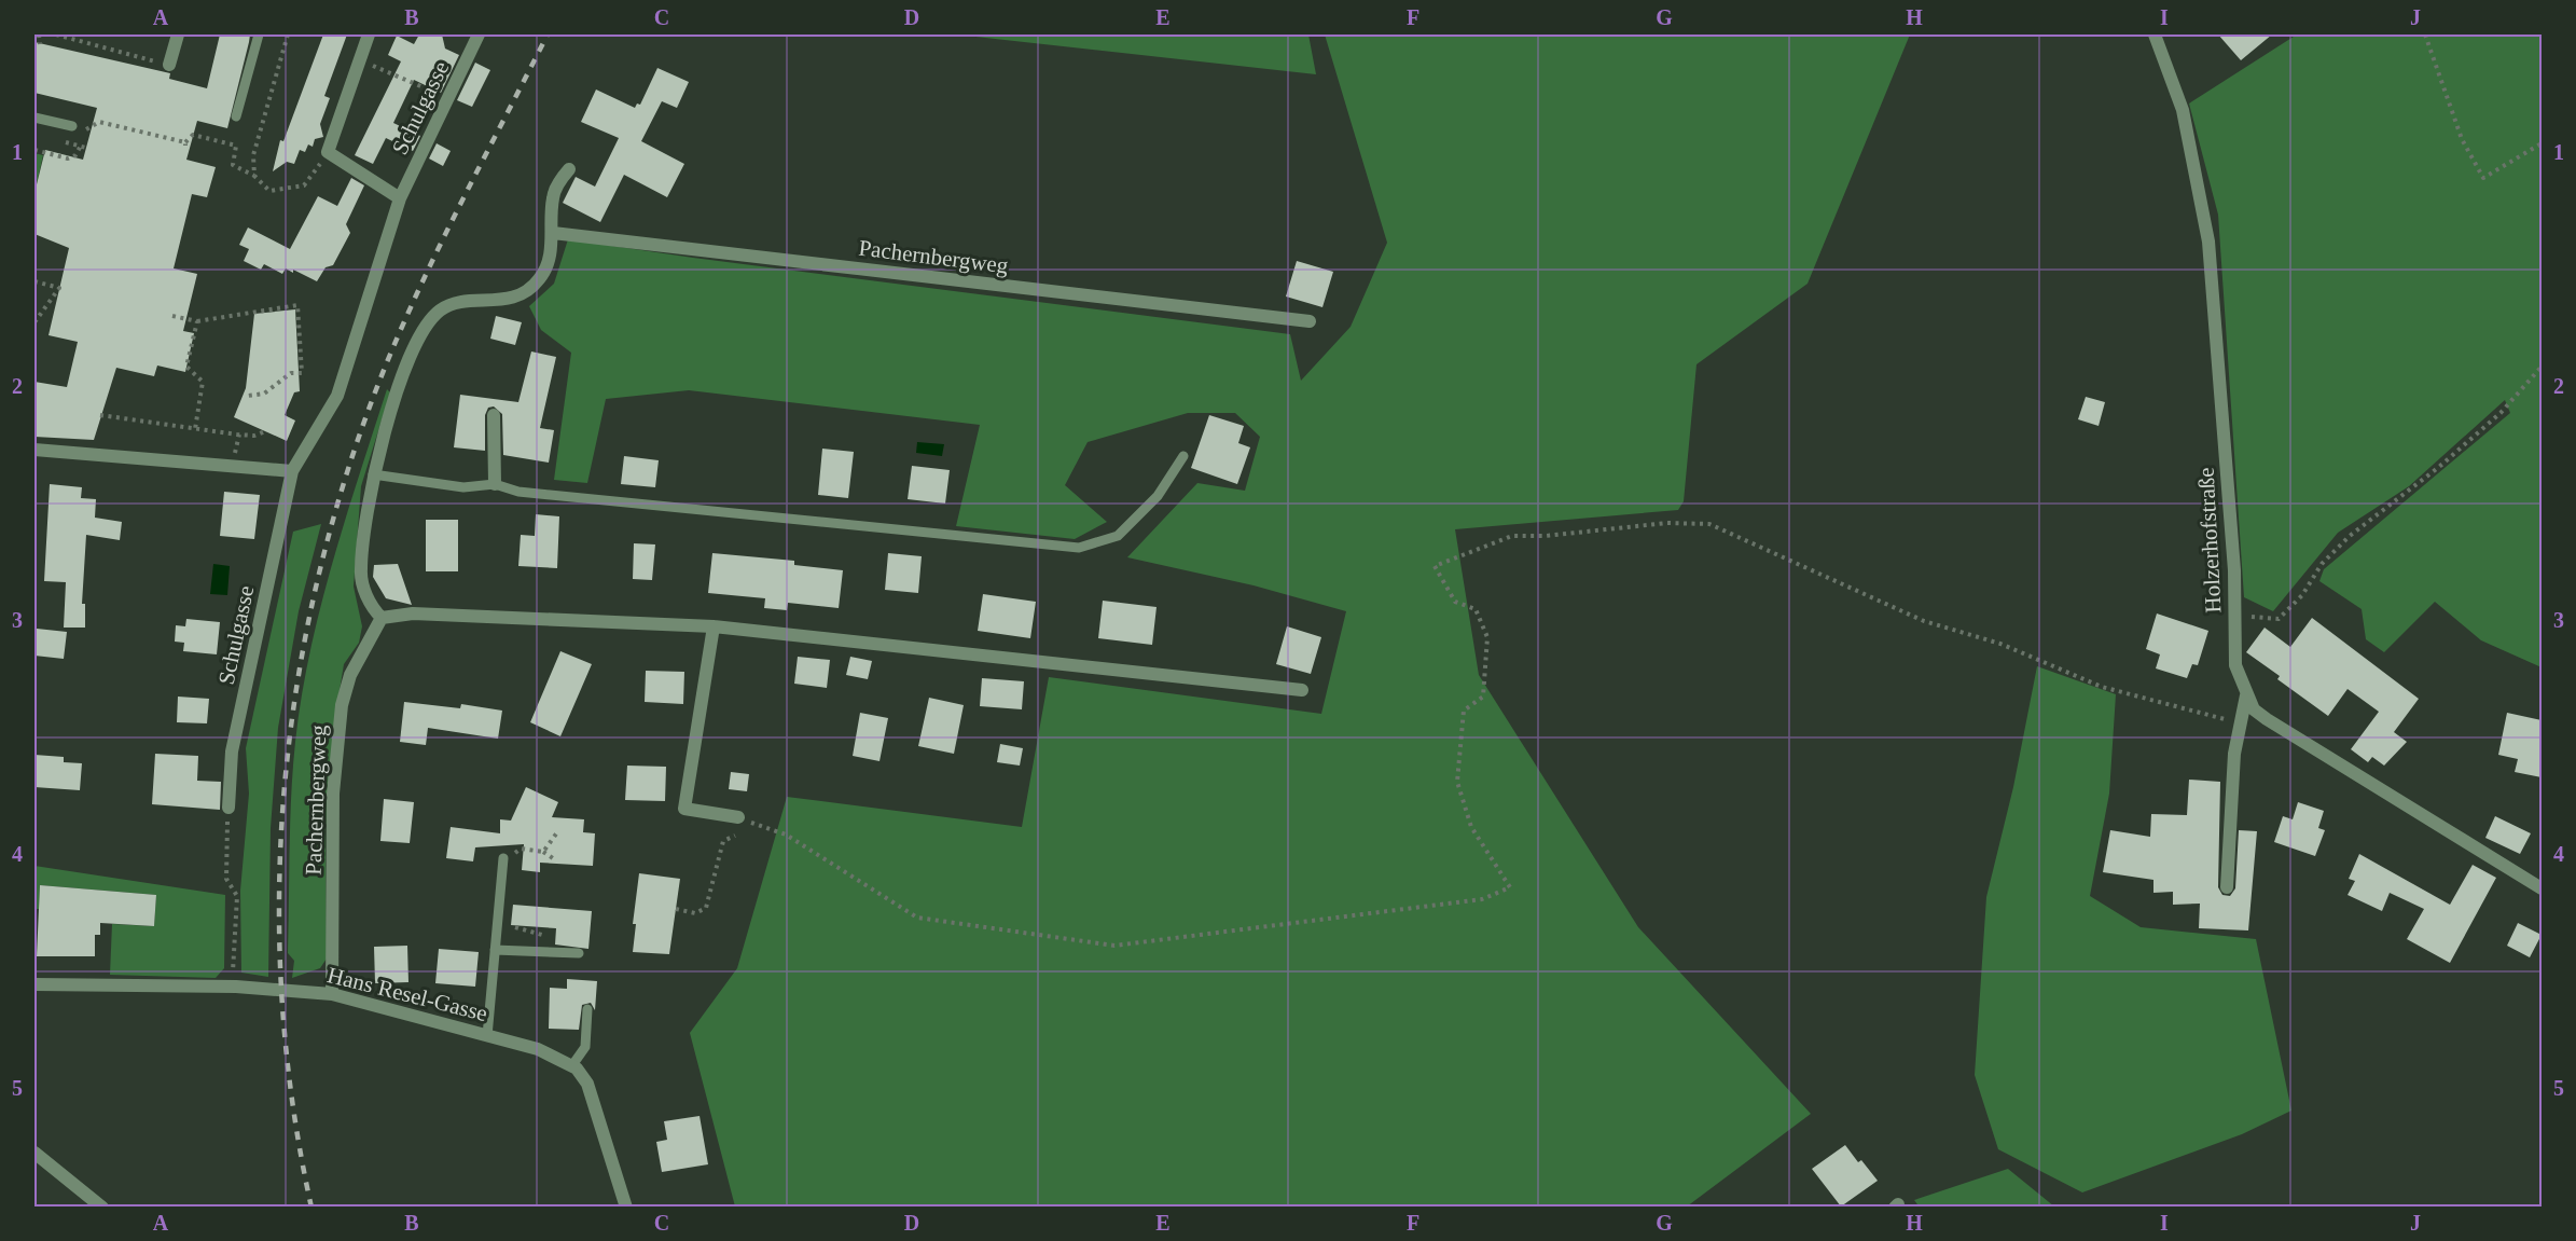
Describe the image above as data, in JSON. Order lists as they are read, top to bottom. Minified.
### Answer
{"streets":{"street":["Schulgasse","Pachernbergweg","Holzerhofstraße","Hans Resel-Gasse"]},"crossings":[["Pachernbergweg","Hans Resel-Gasse"]],"grid":{"columns":["A","B","C","D","E","F","G","H","I","J"],"rows":["1","2","3","4","5"]}}
